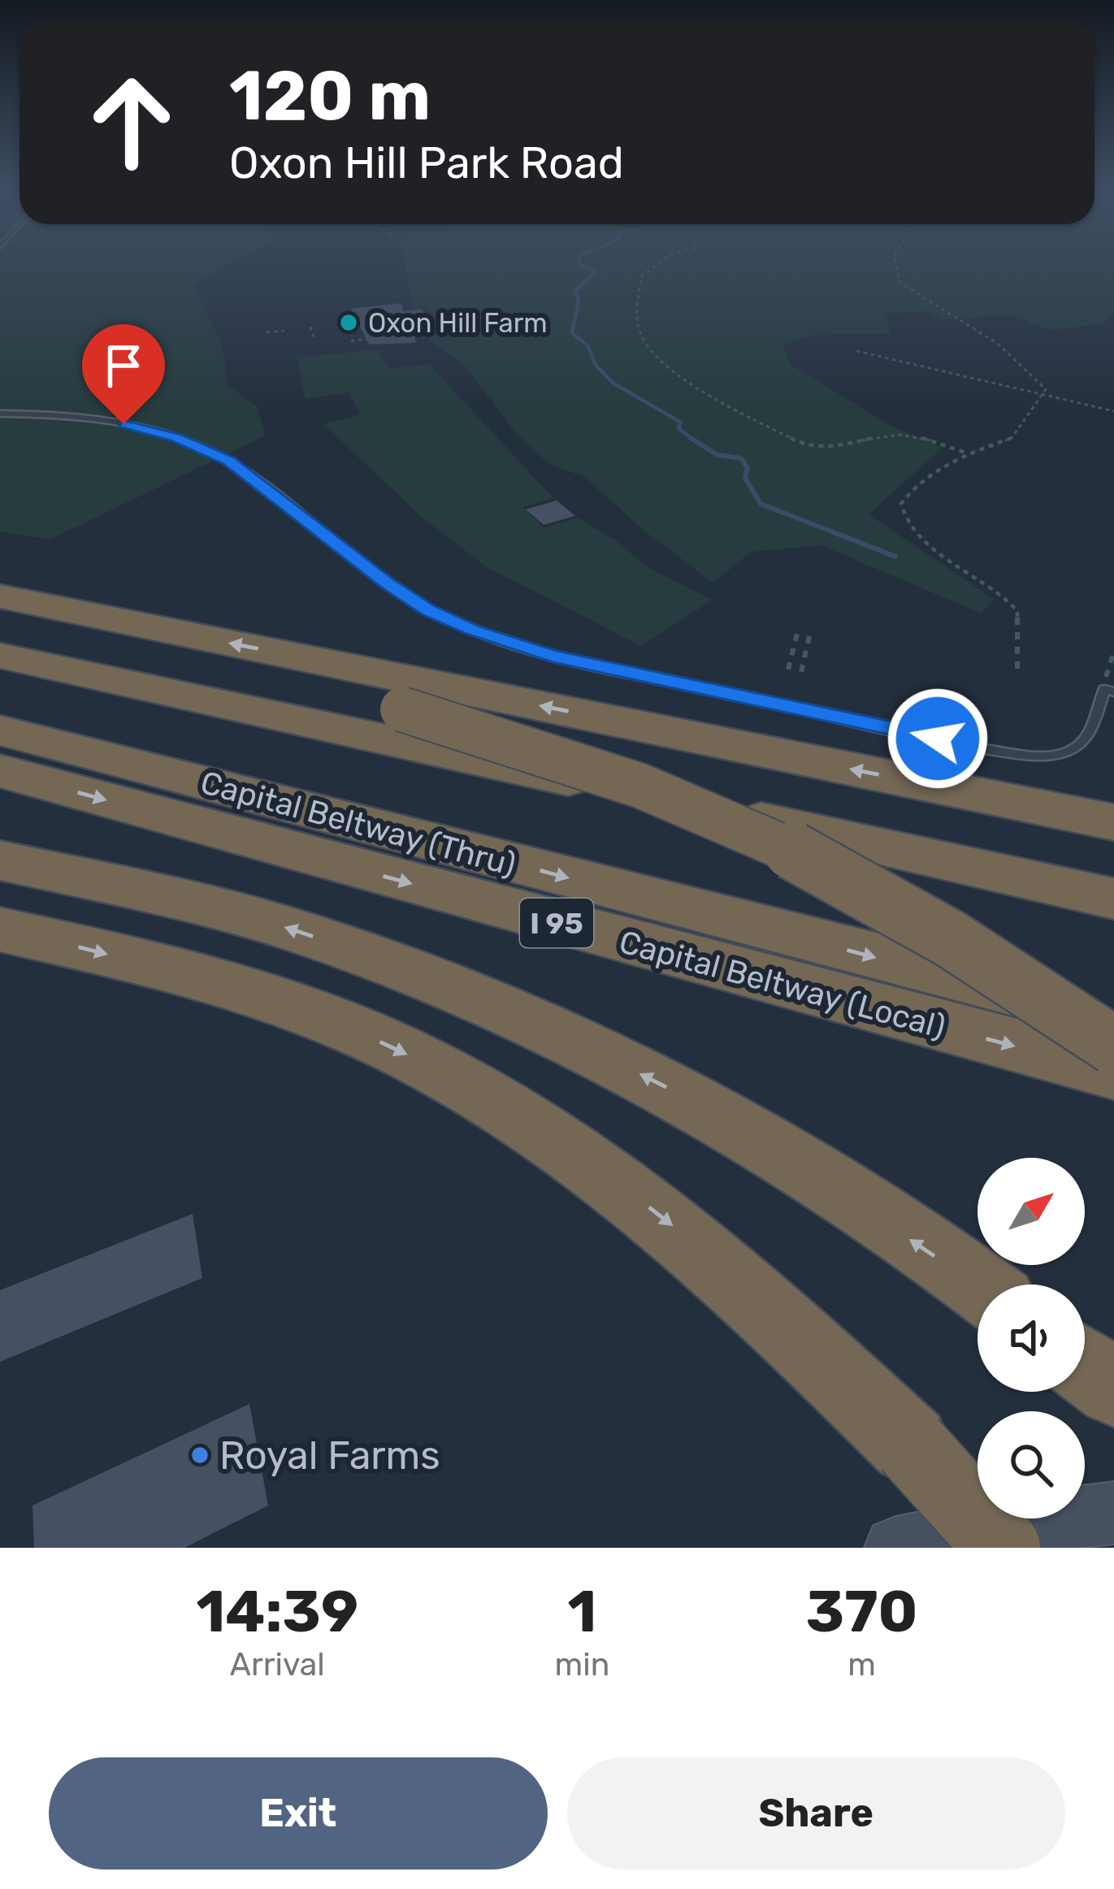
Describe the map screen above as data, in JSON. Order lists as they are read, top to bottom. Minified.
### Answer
{"streets":{"highway":["Capital Beltway (Thru)","I 95","Capital Beltway (Local)"]},"places":["Oxon Hill Farm","Royal Farms"],"north":"top right","page":{"turn":["120 m","Oxon Hill Park Road"],"eta":["14:39","Arrival","1","min","370","m"],"buttons":["Exit","Share"]}}
